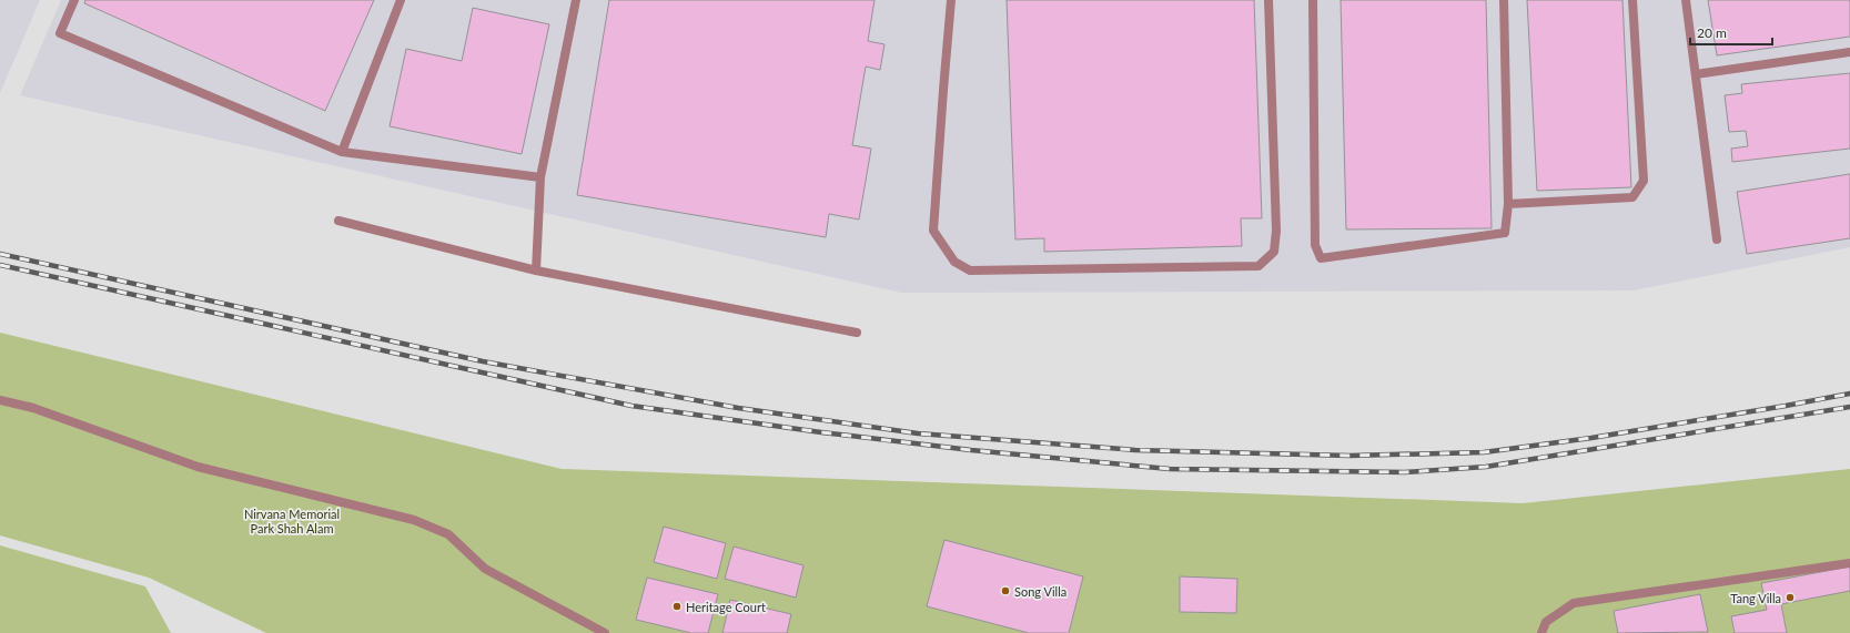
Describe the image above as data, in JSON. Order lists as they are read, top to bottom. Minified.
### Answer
{"parks":["Nirvana Memorial Park Shah Alam"],"places":["Song Villa","Tang Villa","Heritage Court"],"scale_bar":"20 m"}
